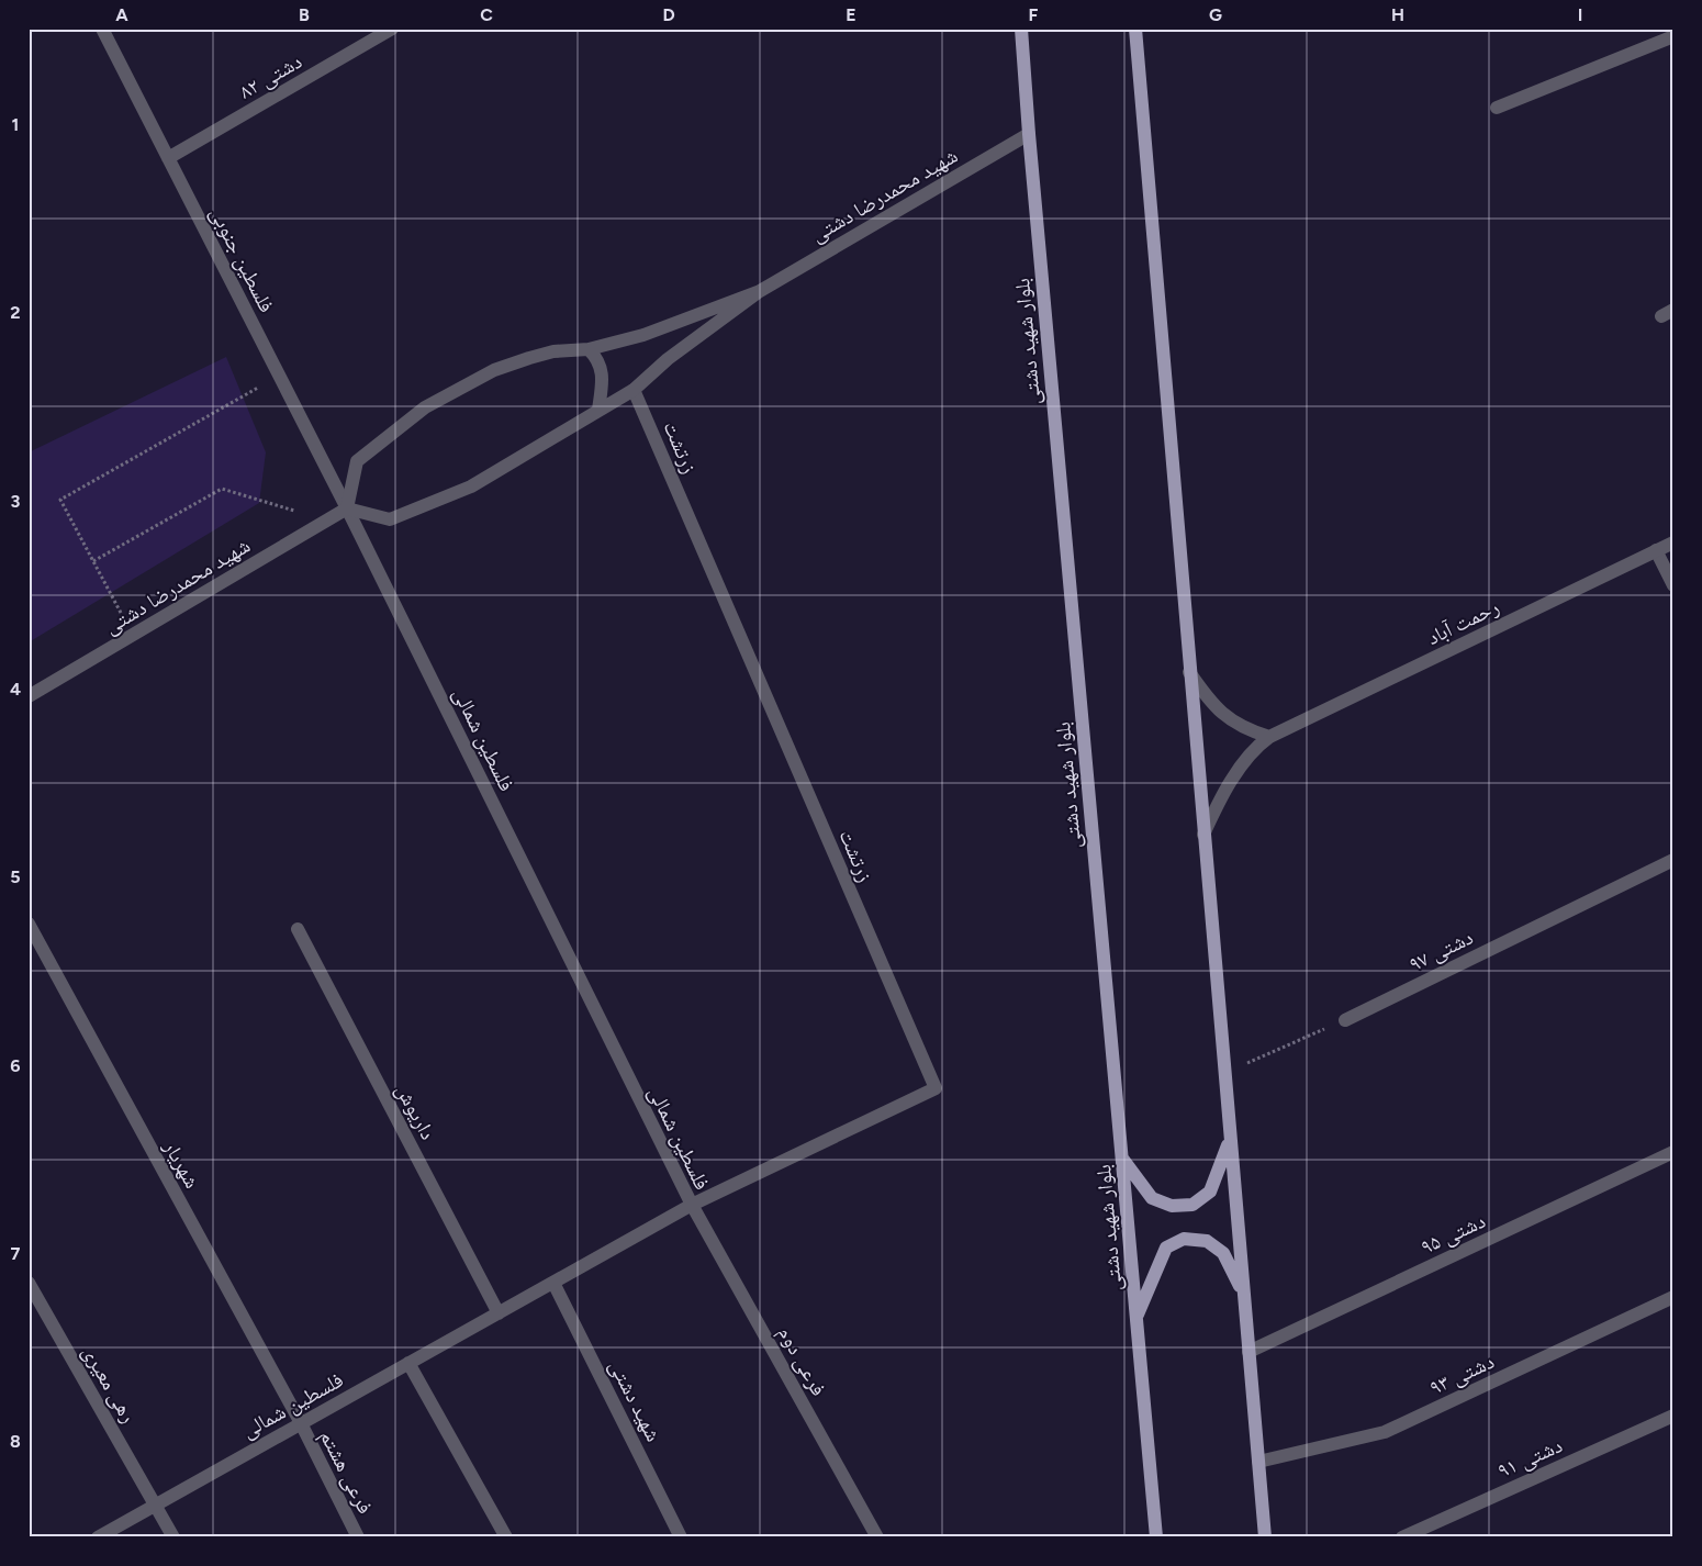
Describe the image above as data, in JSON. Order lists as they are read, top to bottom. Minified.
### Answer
{"streets":{"main road":["بلوار شهید دشتی"],"street":["دشتی ۸۲","شهید محمدرضا دشتی","فلسطین جنوبی","زرتشت","رحمت آباد","فلسطین شمالی","دشتی ۹۷","داریوش","شهریار","دشتی ۹۵","فرعی دوم","دشتی ۹۳","رهی معیری","شهید دشتی","دشتی ۹۱","فرعی هشتم"]},"crossings":[["دشتی ۸۲","فلسطین جنوبی"],["شهید محمدرضا دشتی","فلسطین جنوبی"],["شهید محمدرضا دشتی","بلوار شهید دشتی"],["شهید محمدرضا دشتی","زرتشت"],["شهید محمدرضا دشتی","فلسطین شمالی"],["فلسطین جنوبی","فلسطین شمالی"],["زرتشت","فلسطین شمالی"],["زرتشت","فرعی دوم"],["فلسطین شمالی","داریوش"],["فلسطین شمالی","شهریار"],["فلسطین شمالی","فرعی دوم"],["فلسطین شمالی","رهی معیری"],["فلسطین شمالی","شهید دشتی"],["فلسطین شمالی","فرعی هشتم"],["شهریار","فرعی هشتم"]],"grid":{"columns":["A","B","C","D","E","F","G","H","I"],"rows":["1","2","3","4","5","6","7","8"]}}
